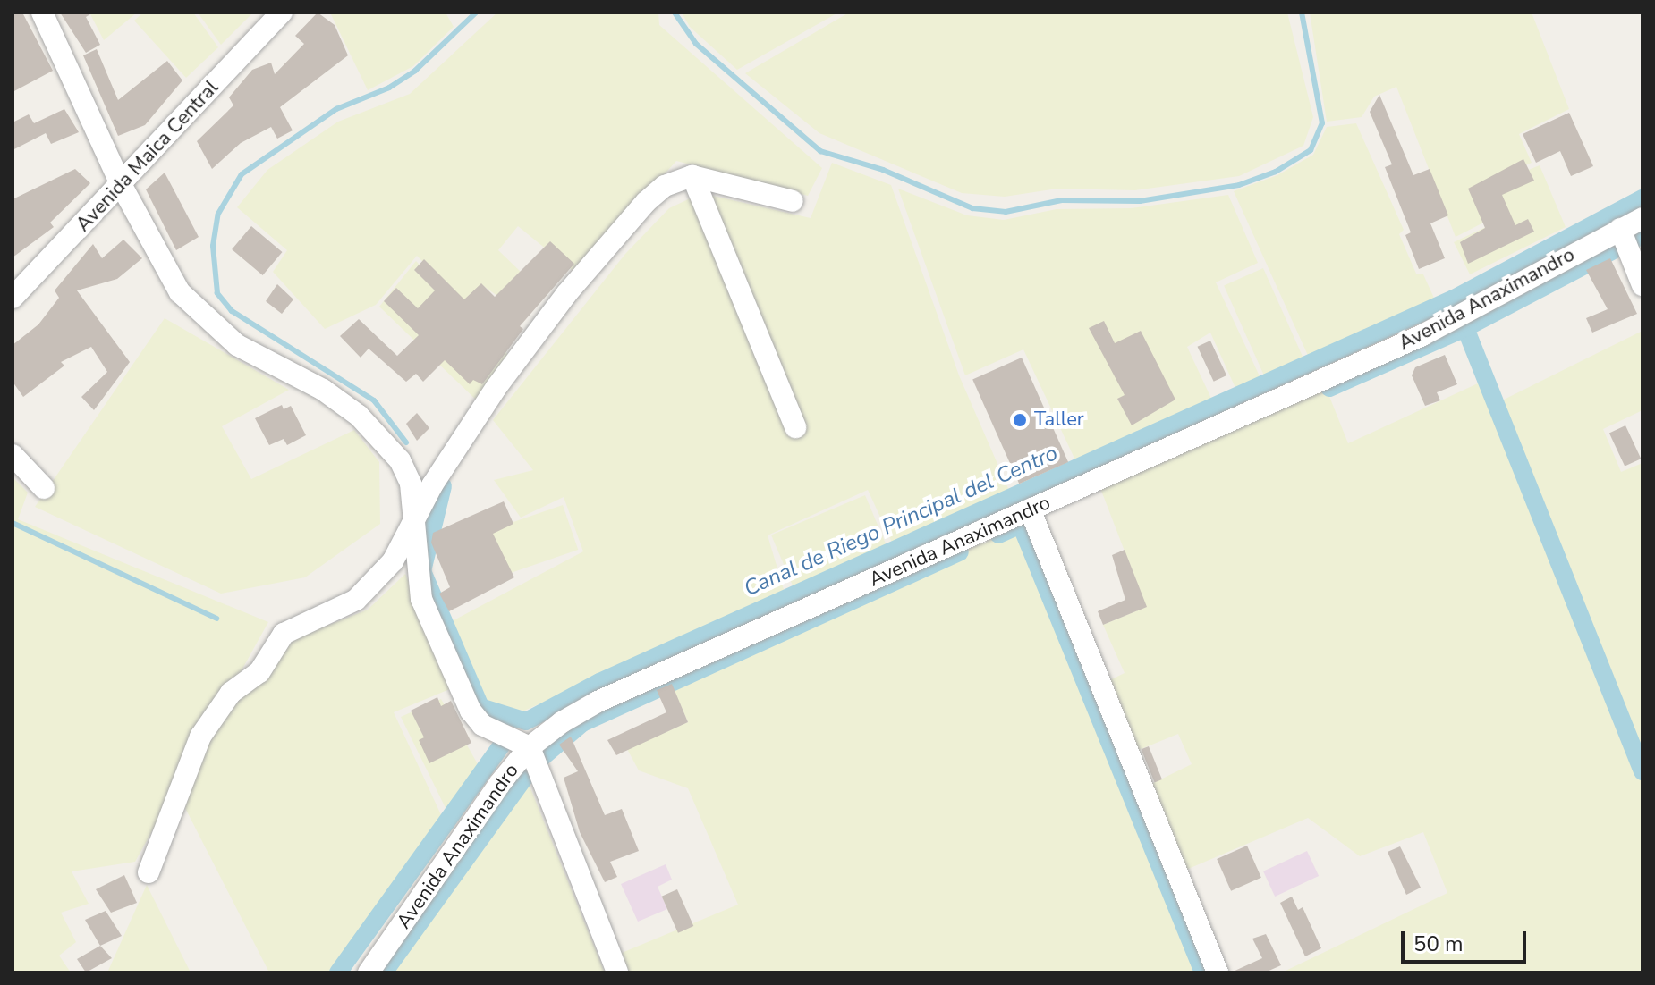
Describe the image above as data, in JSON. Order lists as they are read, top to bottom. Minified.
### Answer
{"streets":{"street":["Avenida Maica Central","Avenida Anaximandro"]},"water":["Canal de Riego Principal del Centro"],"places":["Taller"],"scale_bar":"50 m"}
